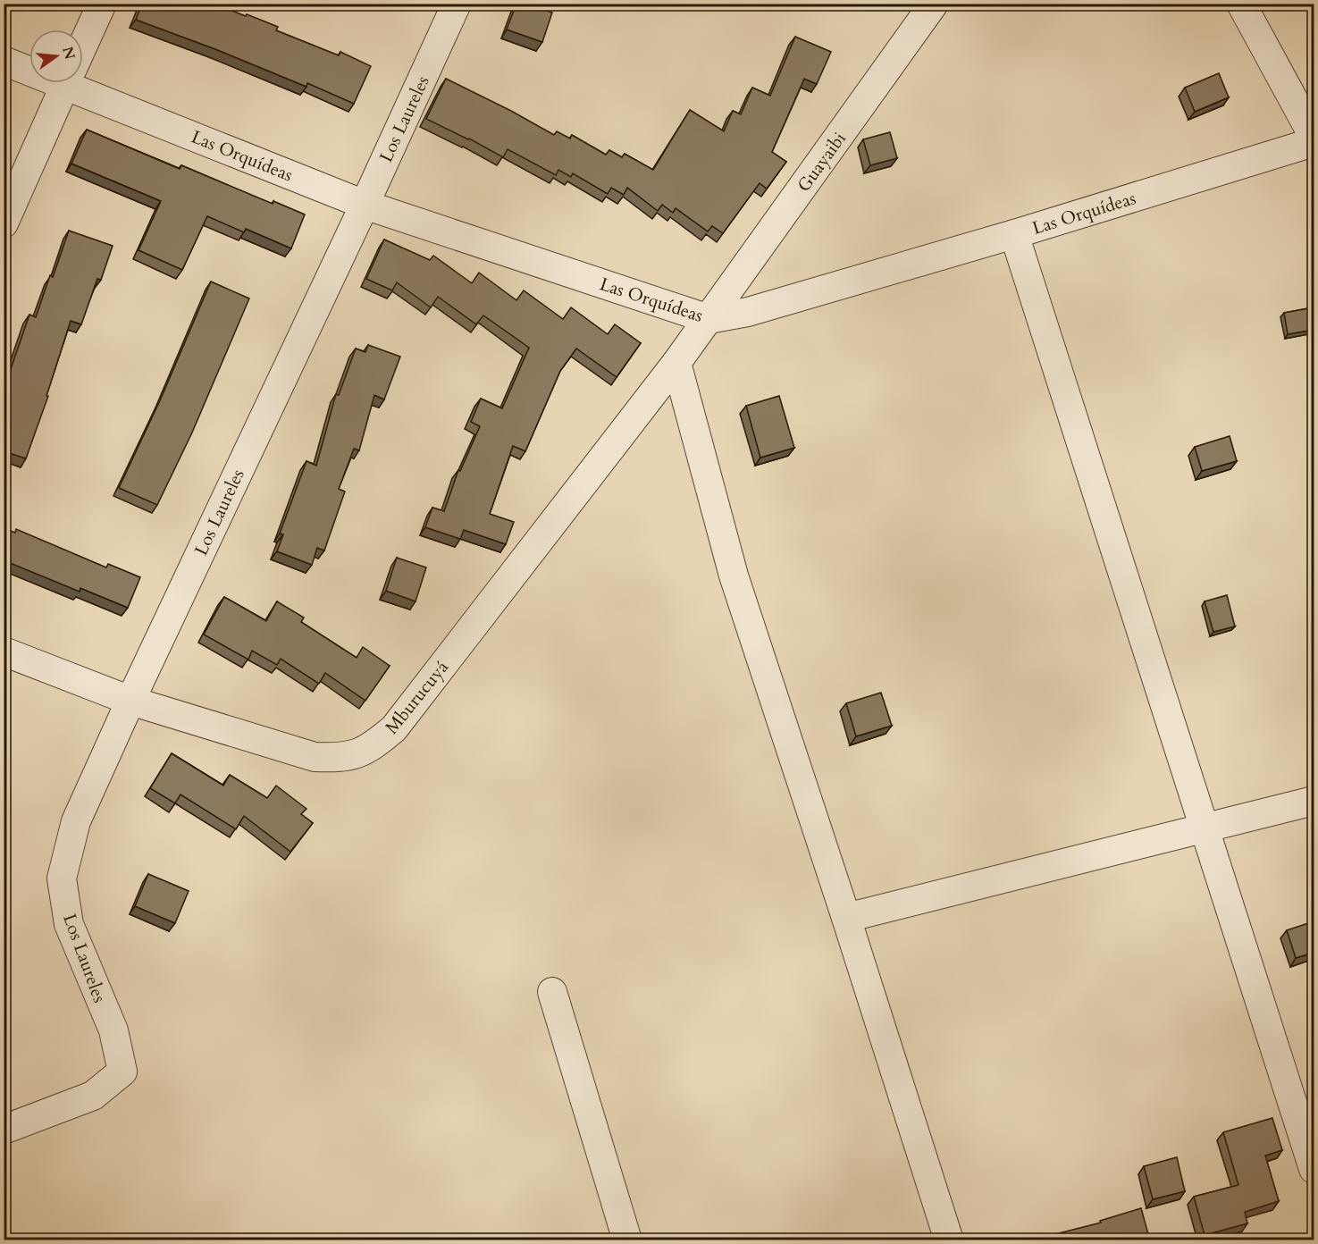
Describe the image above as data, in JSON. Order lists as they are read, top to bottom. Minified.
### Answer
{"streets":{"street":["Los Laureles","Las Orquídeas","Guayaibi","Mburucuyá"]},"crossings":[["Los Laureles","Las Orquídeas"],["Los Laureles","Mburucuyá"],["Las Orquídeas","Guayaibi"],["Guayaibi","Mburucuyá"]],"north":"right"}
